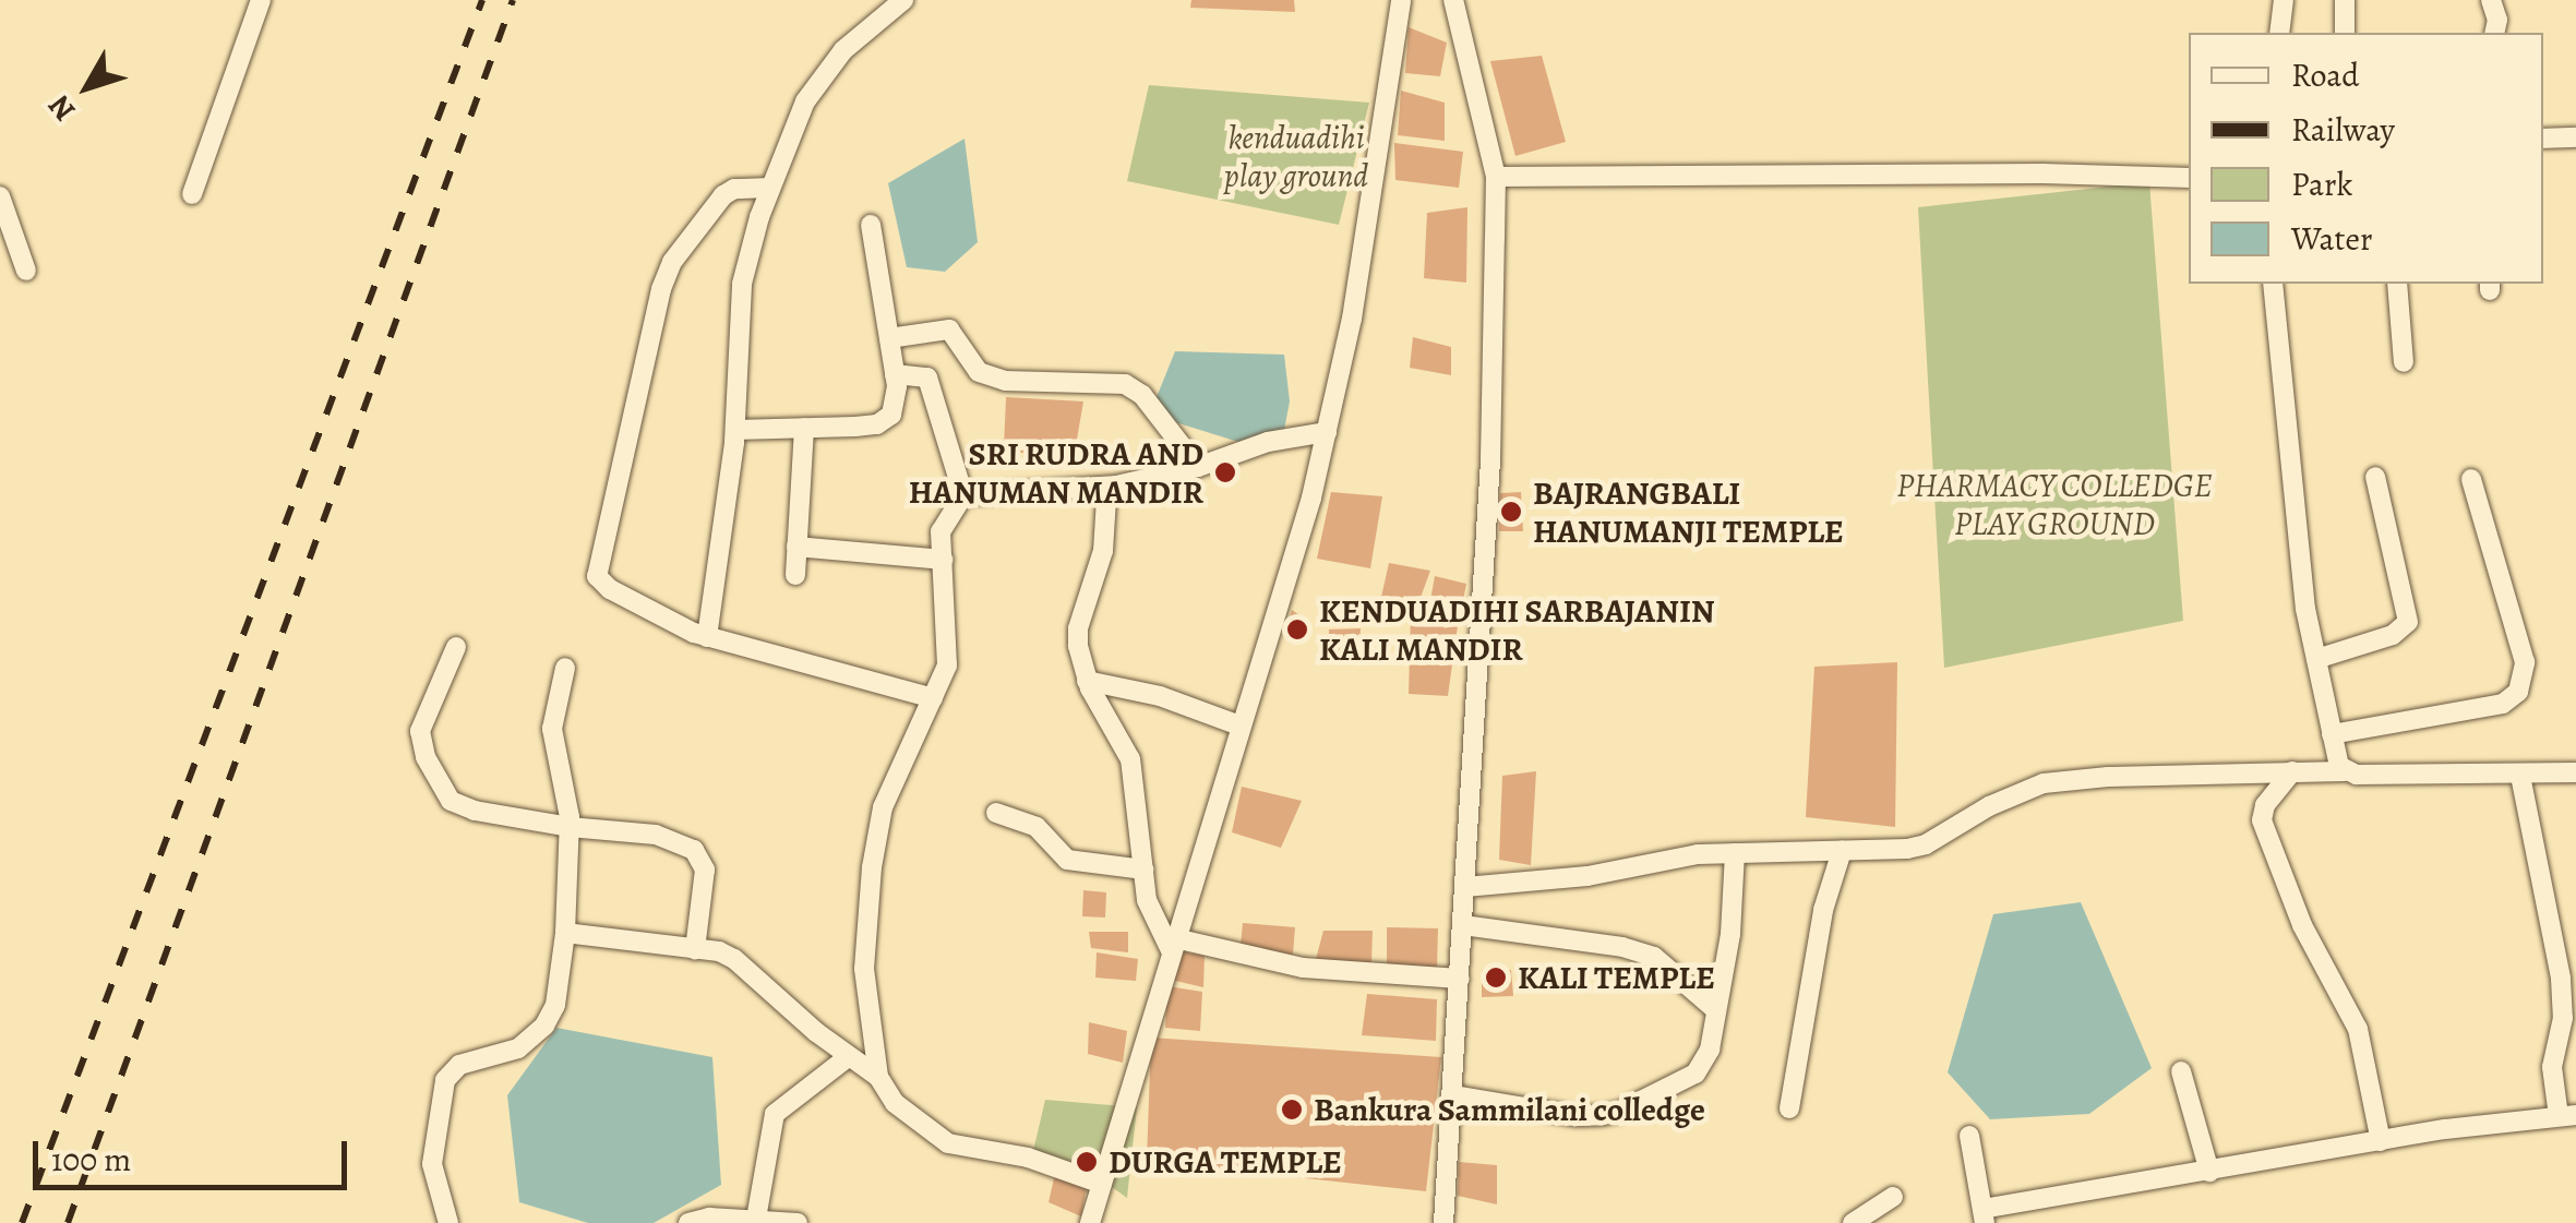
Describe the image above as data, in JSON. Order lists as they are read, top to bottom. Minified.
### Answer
{"parks":["kenduadihi play ground","PHARMACY COLLEDGE PLAY GROUND"],"places":["SRI RUDRA AND HANUMAN MANDIR","BAJRANGBALI HANUMANJI TEMPLE","KENDUADIHI SARBAJANIN KALI MANDIR","KALI TEMPLE","Bankura Sammilani colledge","DURGA TEMPLE"],"legend":["Road","Railway","Park","Water"],"scale_bar":"100 m","north":"bottom left"}
